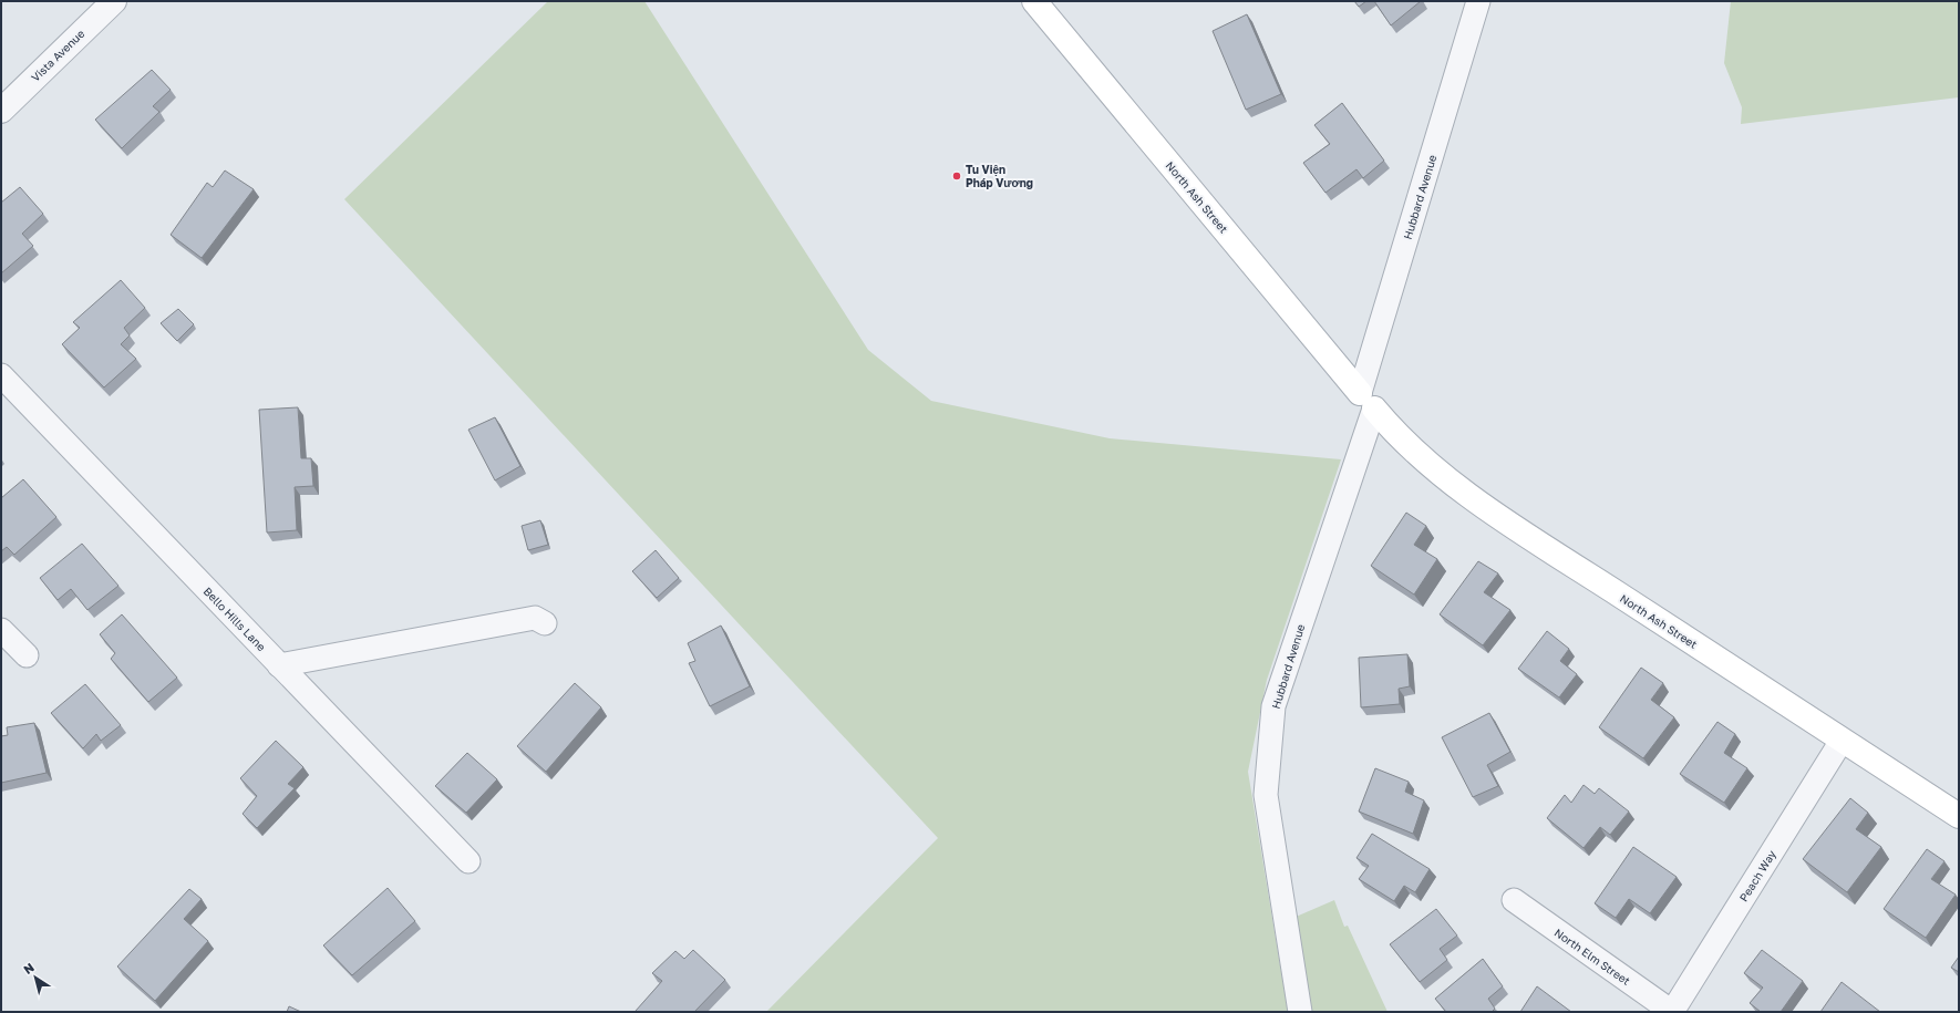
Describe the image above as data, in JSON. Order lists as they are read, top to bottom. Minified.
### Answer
{"streets":{"main road":["North Ash Street"],"street":["Vista Avenue","Hubbard Avenue","Bello Hills Lane","Peach Way","North Elm Street"]},"crossings":[["North Ash Street","Hubbard Avenue"],["North Ash Street","Peach Way"],["Peach Way","North Elm Street"]],"places":["Tu Viện Pháp Vương"],"north":"top left"}
